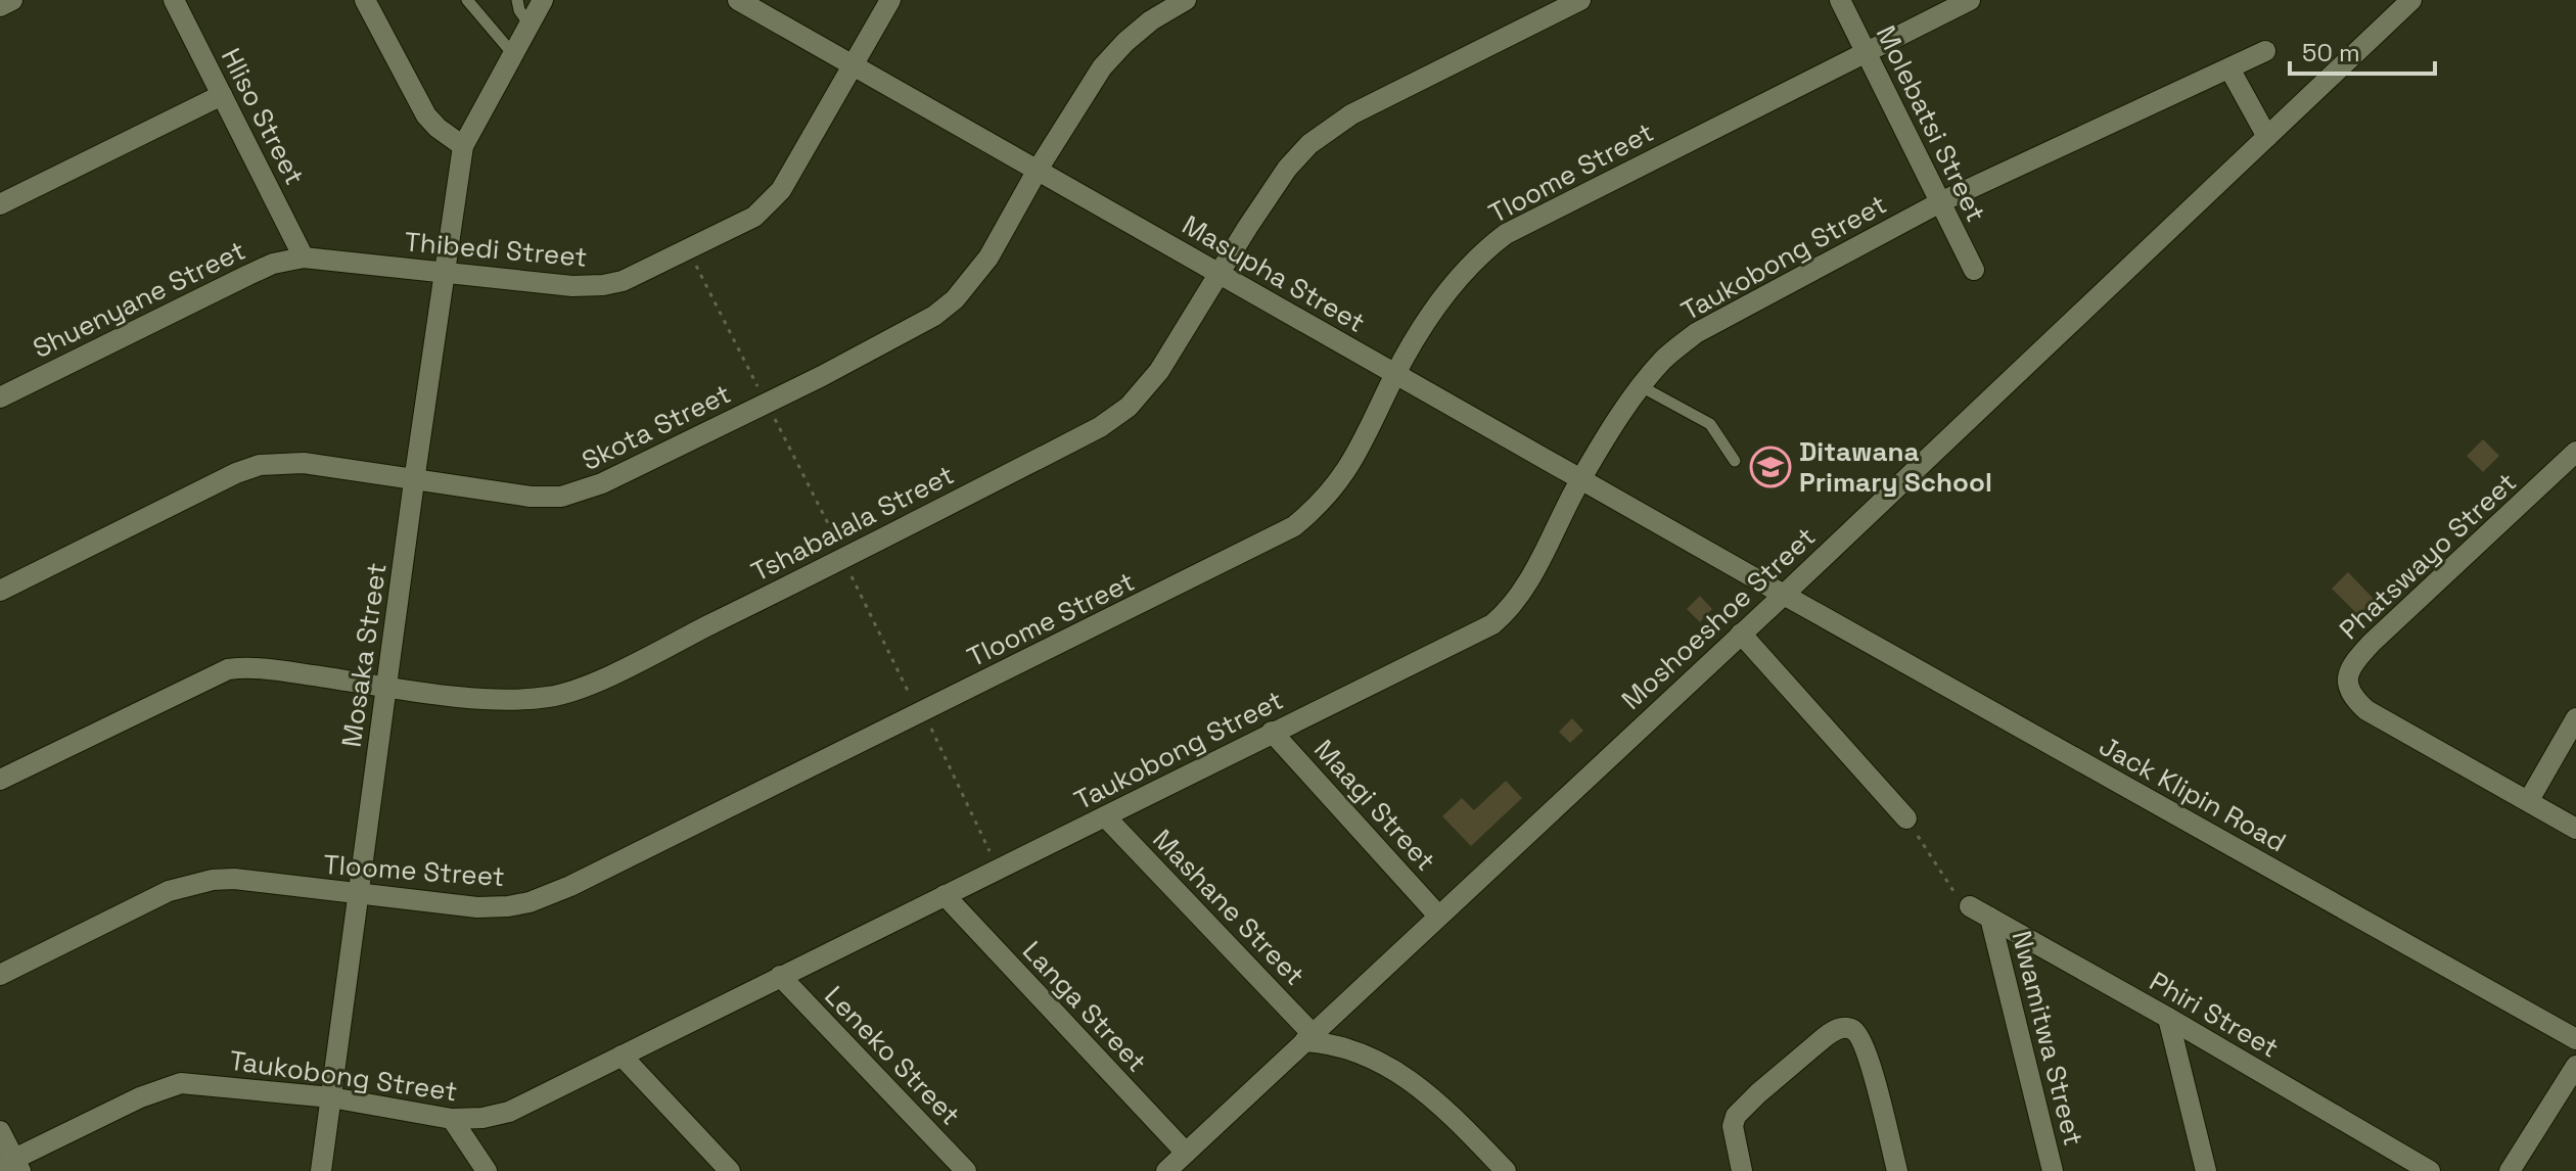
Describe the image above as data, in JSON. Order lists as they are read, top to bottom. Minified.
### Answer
{"streets":{"street":["Hliso Street","Molebatsi Street","Tloome Street","Thibedi Street","Taukobong Street","Masupha Street","Shuenyane Street","Skota Street","Tshabalala Street","Phatswayo Street","Moshoeshoe Street","Mosaka Street","Jack Klipin Road","Maagi Street","Mashane Street","Langa Street","Phiri Street","Nwamitwa Street","Leneko Street"]},"crossings":[["Hliso Street","Thibedi Street"],["Hliso Street","Shuenyane Street"],["Molebatsi Street","Tloome Street"],["Molebatsi Street","Taukobong Street"],["Tloome Street","Masupha Street"],["Tloome Street","Mosaka Street"],["Thibedi Street","Masupha Street"],["Thibedi Street","Shuenyane Street"],["Thibedi Street","Mosaka Street"],["Taukobong Street","Masupha Street"],["Taukobong Street","Mosaka Street"],["Taukobong Street","Maagi Street"],["Taukobong Street","Mashane Street"],["Taukobong Street","Langa Street"],["Taukobong Street","Leneko Street"],["Masupha Street","Skota Street"],["Masupha Street","Tshabalala Street"],["Masupha Street","Moshoeshoe Street"],["Masupha Street","Jack Klipin Road"],["Skota Street","Mosaka Street"],["Tshabalala Street","Mosaka Street"],["Moshoeshoe Street","Jack Klipin Road"],["Moshoeshoe Street","Maagi Street"],["Moshoeshoe Street","Mashane Street"],["Moshoeshoe Street","Langa Street"],["Phiri Street","Nwamitwa Street"]],"places":{"school or university":["Ditawana Primary School"]},"scale_bar":"50 m"}
